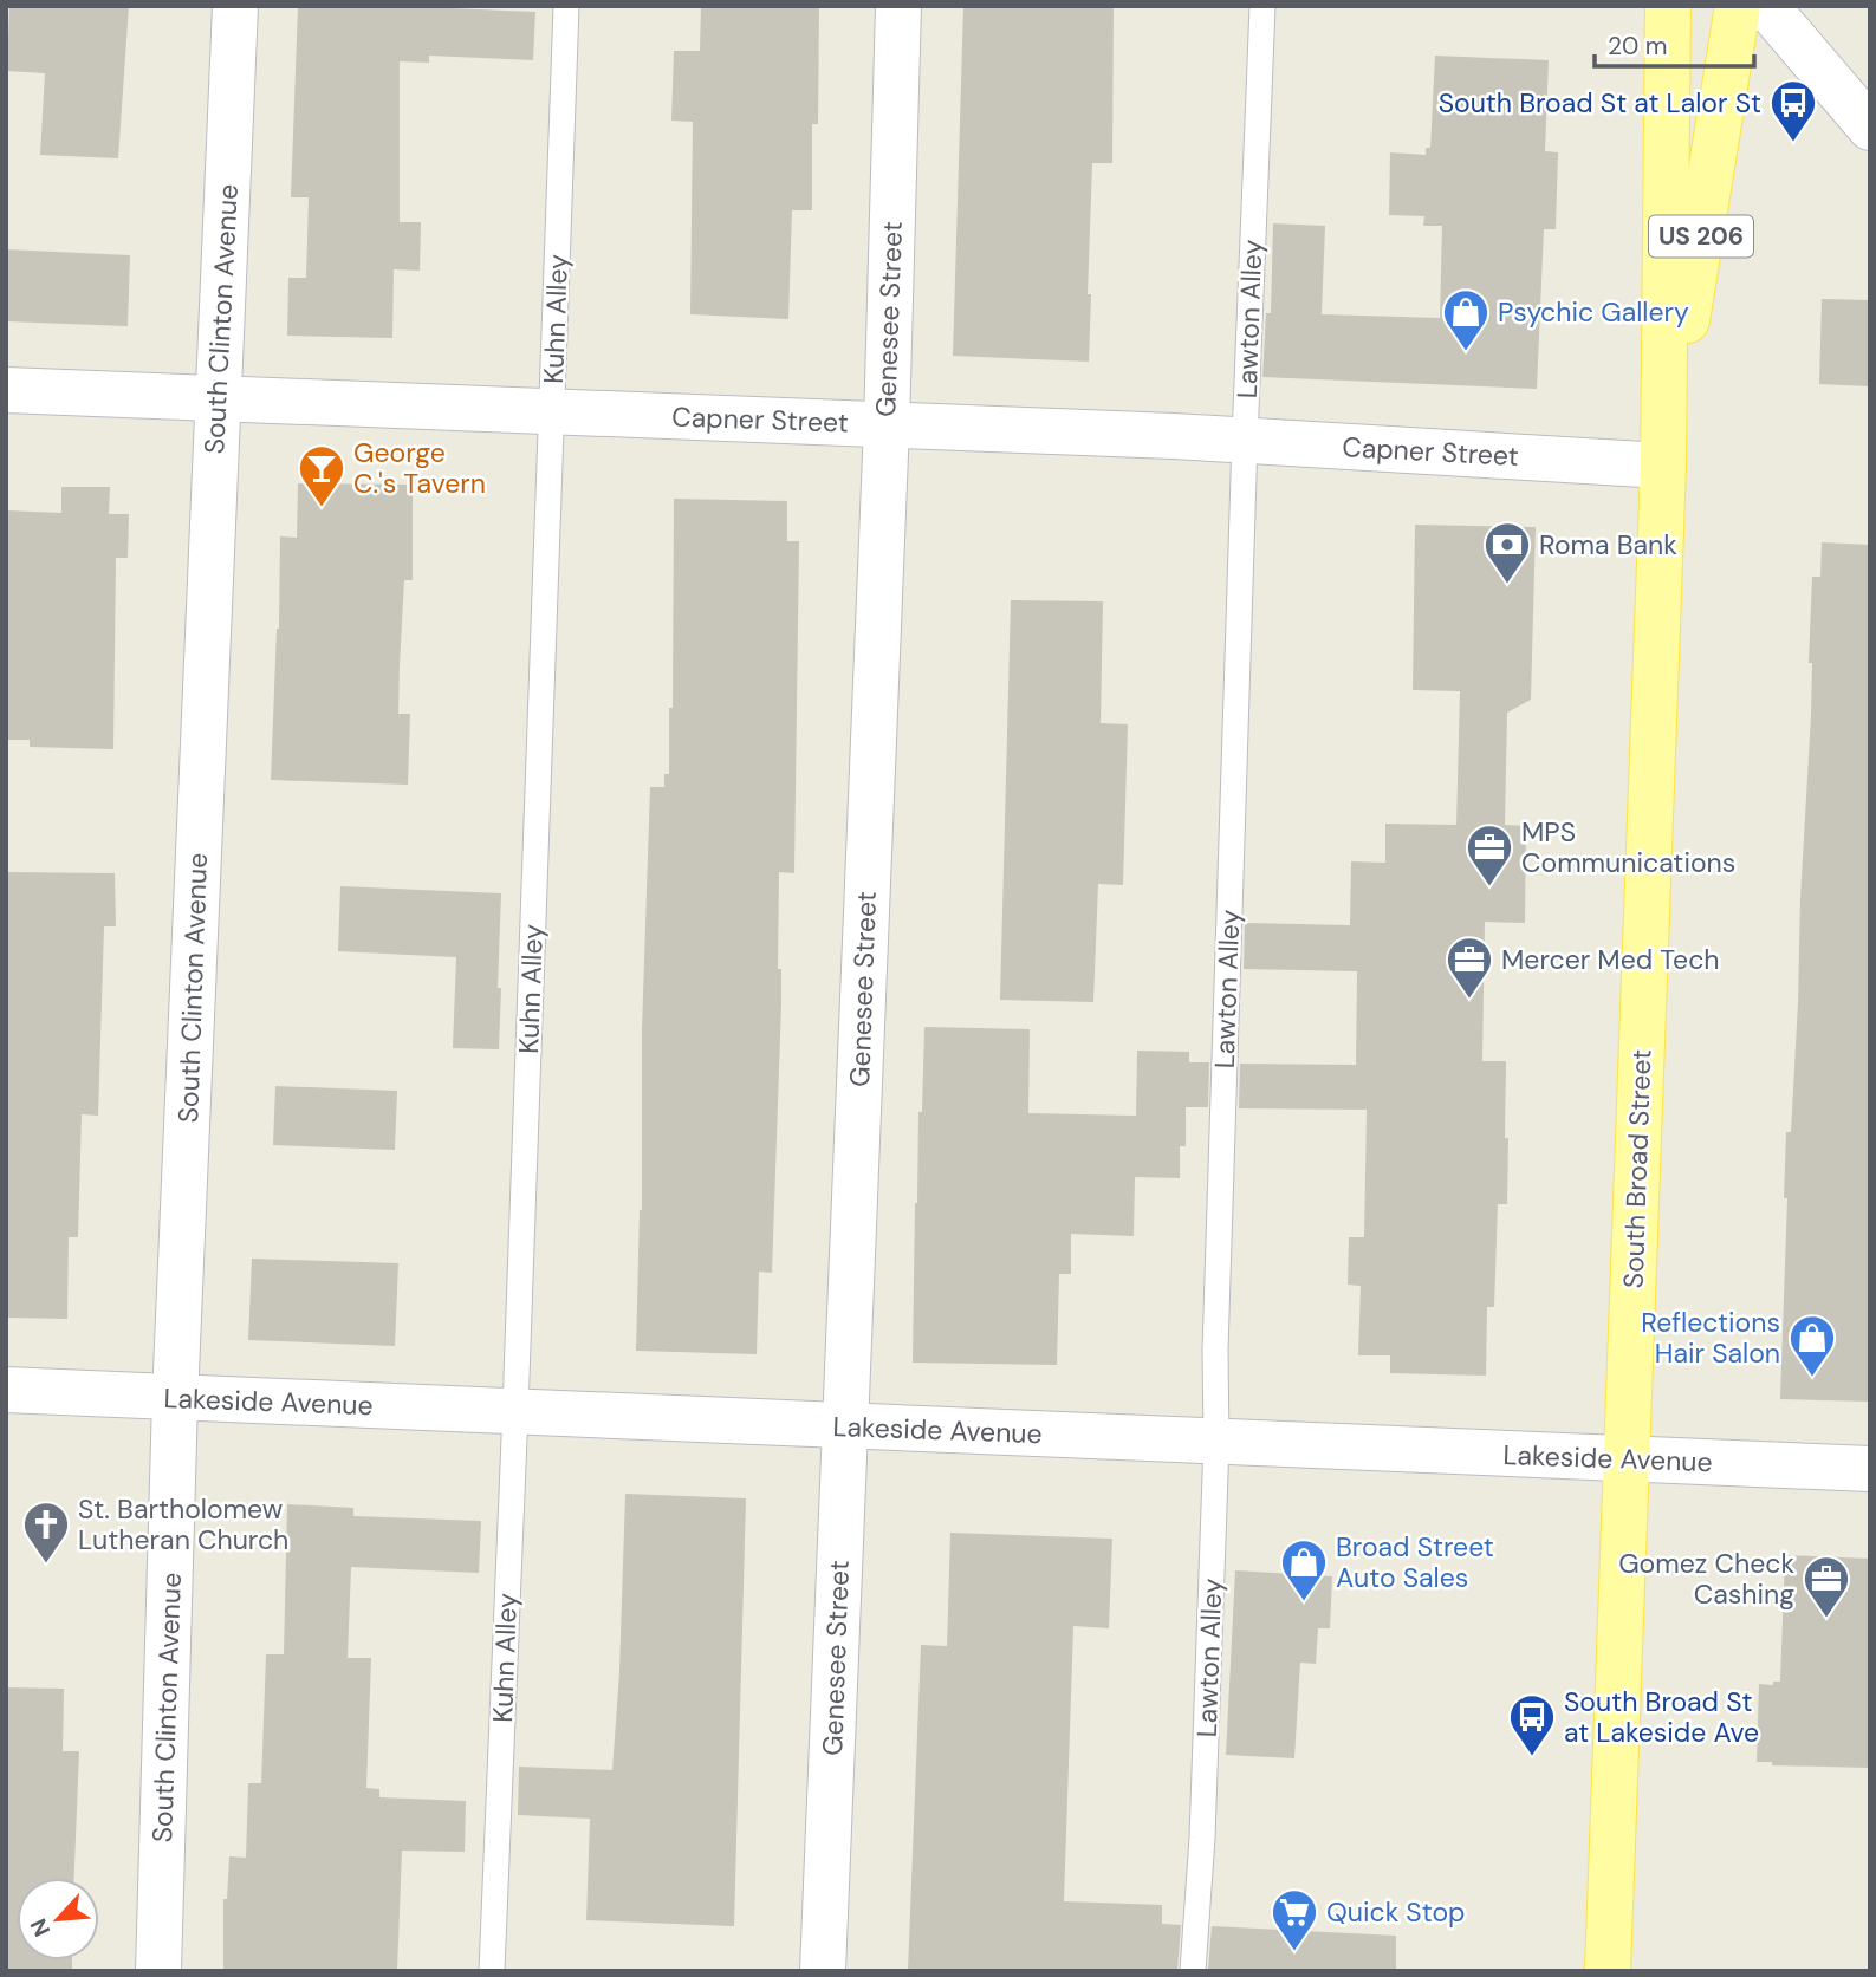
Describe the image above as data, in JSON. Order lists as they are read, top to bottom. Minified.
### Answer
{"streets":{"main road":["US 206","South Broad Street"],"street":["South Clinton Avenue","Genesee Street","Capner Street","Lakeside Avenue"],"lane":["Kuhn Alley","Lawton Alley"]},"crossings":[["South Clinton Avenue","Capner Street"],["South Clinton Avenue","Lakeside Avenue"],["Kuhn Alley","Capner Street"],["Kuhn Alley","Lakeside Avenue"],["Genesee Street","Capner Street"],["Genesee Street","Lakeside Avenue"],["Lawton Alley","Capner Street"],["Lawton Alley","Lakeside Avenue"],["Capner Street","South Broad Street"],["South Broad Street","Lakeside Avenue"]],"places":{"bus stop":["South Broad St at Lalor St","South Broad St at Lakeside Ave"],"shop":["Psychic Gallery","Reflections Hair Salon","Broad Street Auto Sales"],"bar":["George C.'s Tavern"],"bank":["Roma Bank"],"office":["MPS Communications","Mercer Med Tech","Gomez Check Cashing"],"church":["St. Bartholomew Lutheran Church"],"supermarket":["Quick Stop"]},"scale_bar":"20 m","north":"bottom left"}
